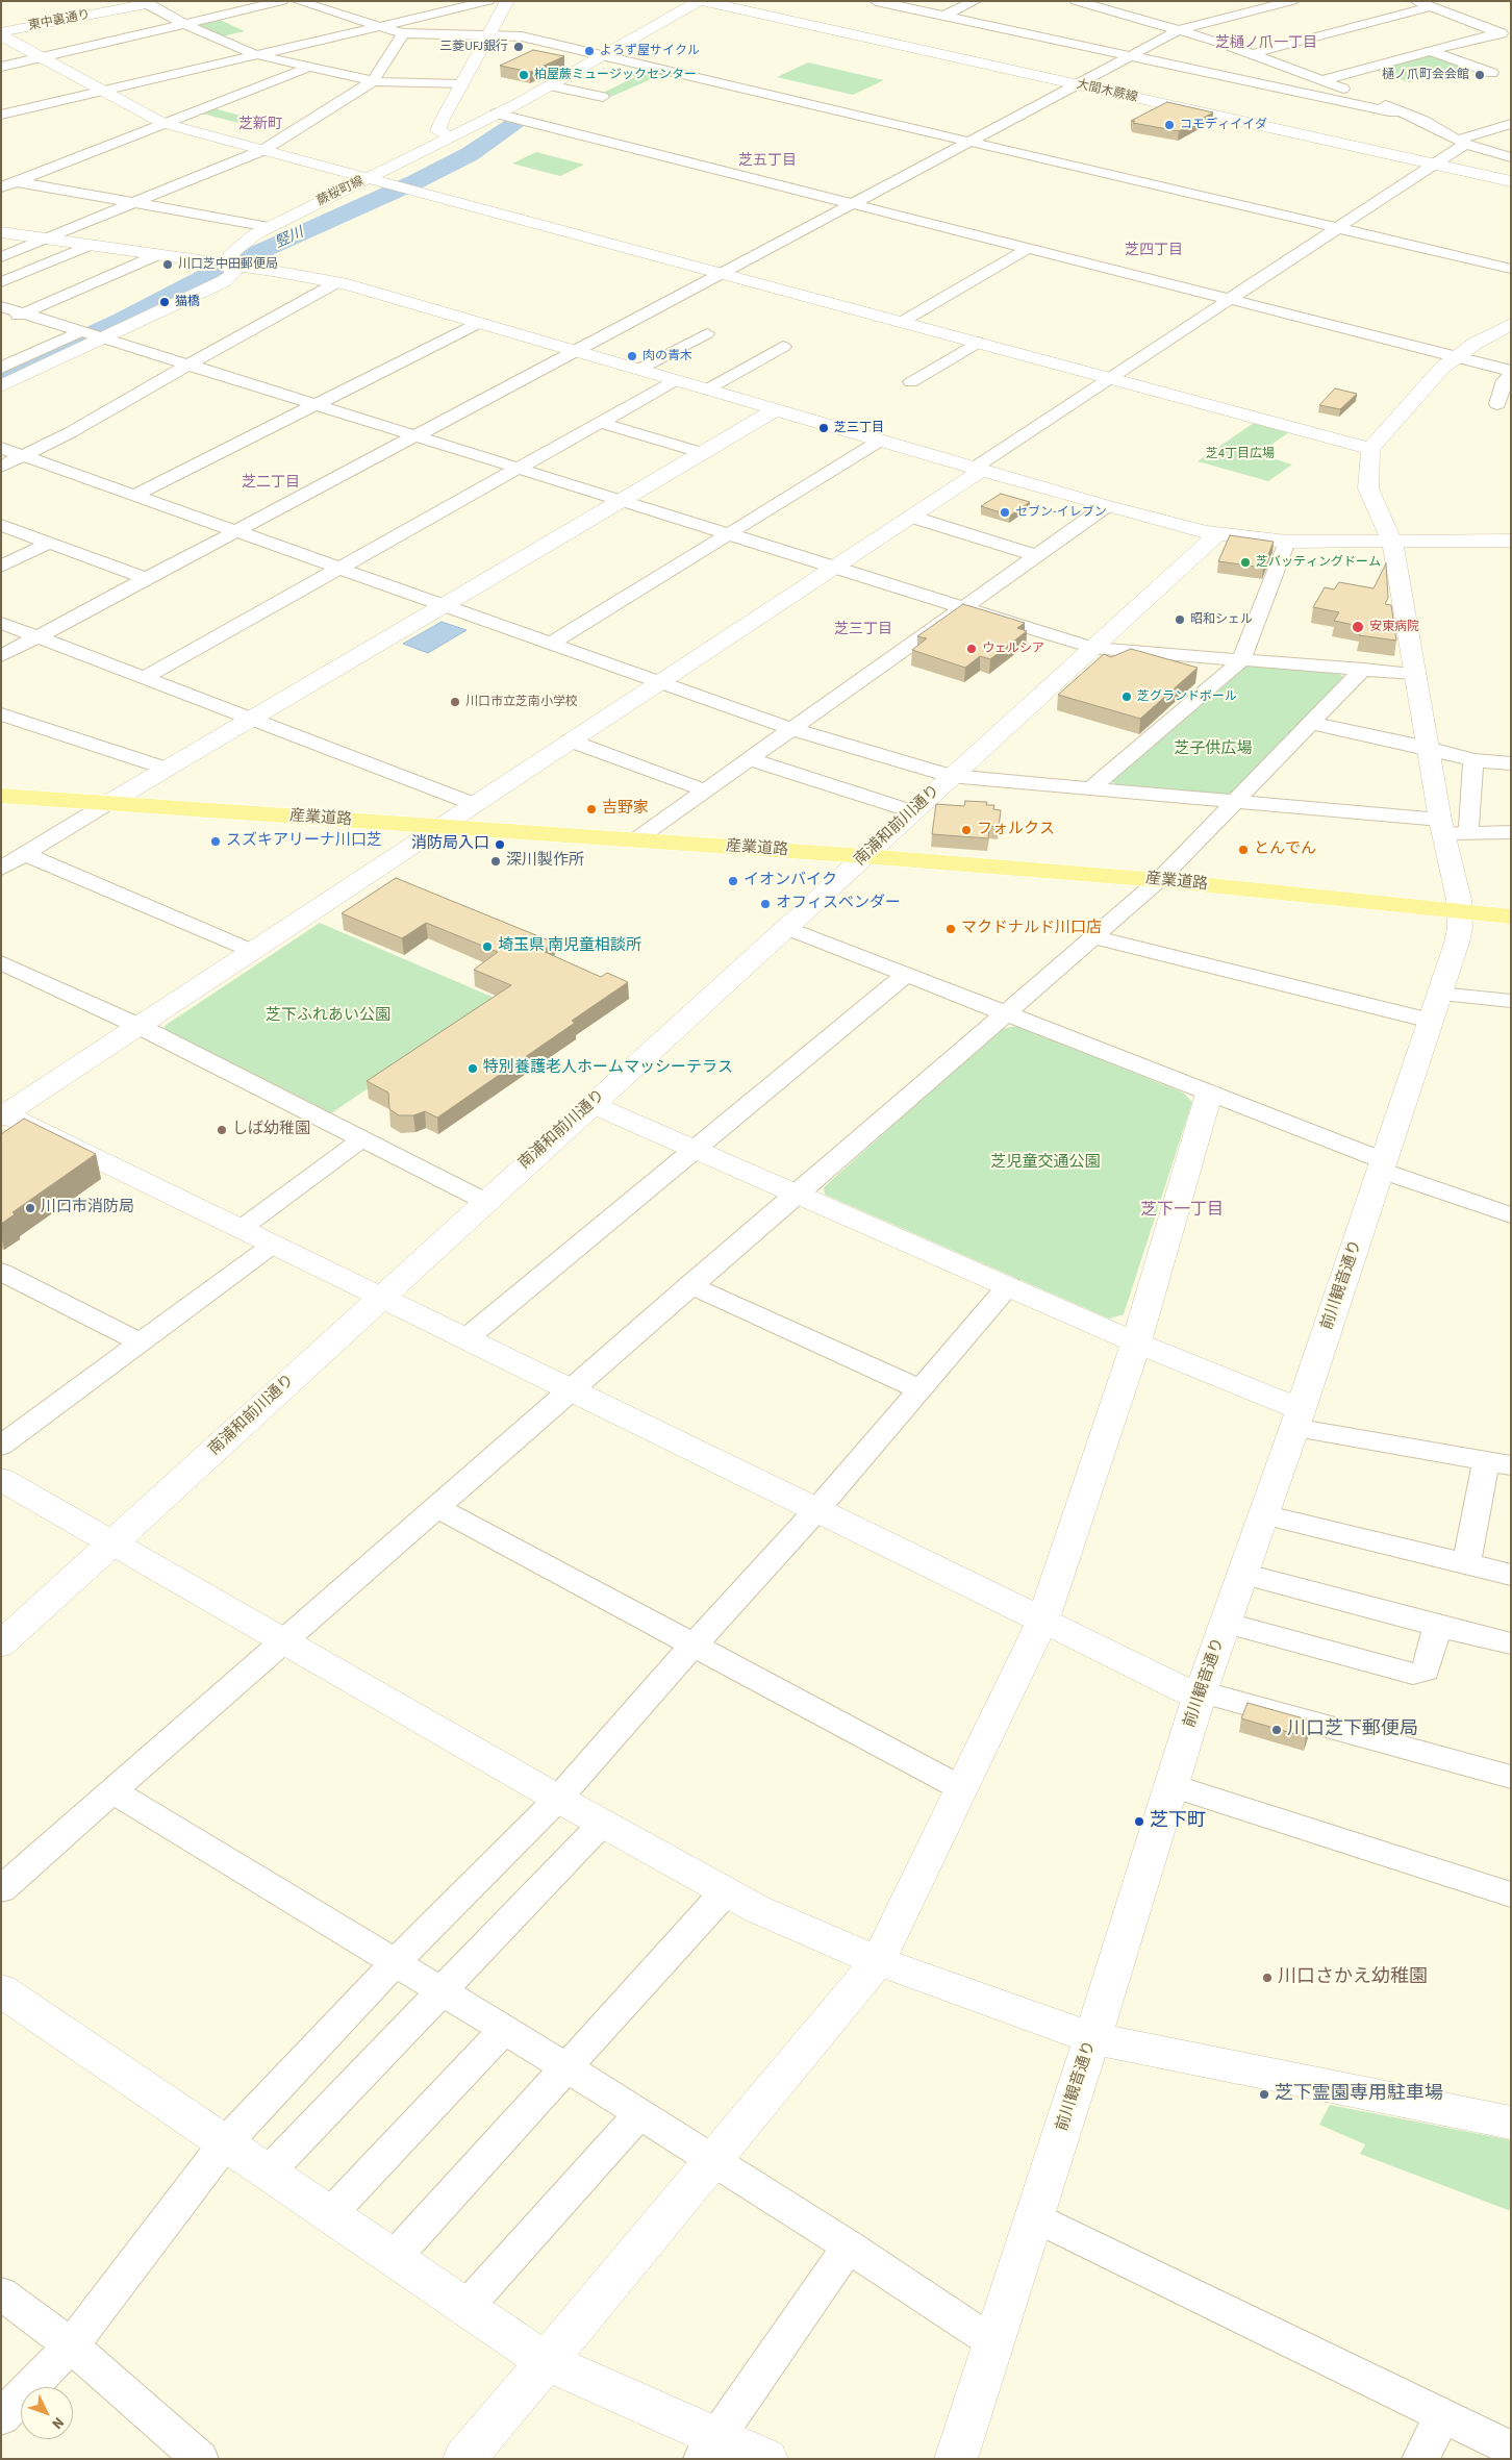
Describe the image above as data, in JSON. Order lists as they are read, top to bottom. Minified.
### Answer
{"streets":{"main road":["産業道路"],"street":["東中裏通り","大間木蕨線","蕨桜町線","南浦和前川通り","前川観音通り"]},"crossings":[["産業道路","南浦和前川通り"],["産業道路","前川観音通り"]],"districts":["芝樋ノ爪一丁目","芝新町","芝五丁目","芝四丁目","芝二丁目","芝三丁目","芝下一丁目"],"water":["竪川"],"parks":["芝4丁目広場","芝子供広場","芝下ふれあい公園","芝児童交通公園"],"places":["三菱UFJ銀行","よろず屋サイクル","柏屋蕨ミュージックセンター","樋ノ爪町会会館","コモディイイダ","川口芝中田郵便局","猫橋","肉の青木","芝三丁目","セブン-イレブン","芝バッティングドーム","昭和シェル","安東病院","ウェルシア","芝グランドボール","川口市立芝南小学校","吉野家","フォルクス","スズキアリーナ川口芝","消防局入口","とんでん","深川製作所","イオンバイク","オフィスベンダー","マクドナルド川口店","埼玉県 南児童相談所","特別養護老人ホームマッシーテラス","しば幼稚園","川口市消防局","川口芝下郵便局","芝下町","川口さかえ幼稚園","芝下霊園専用駐車場"],"north":"bottom right"}
